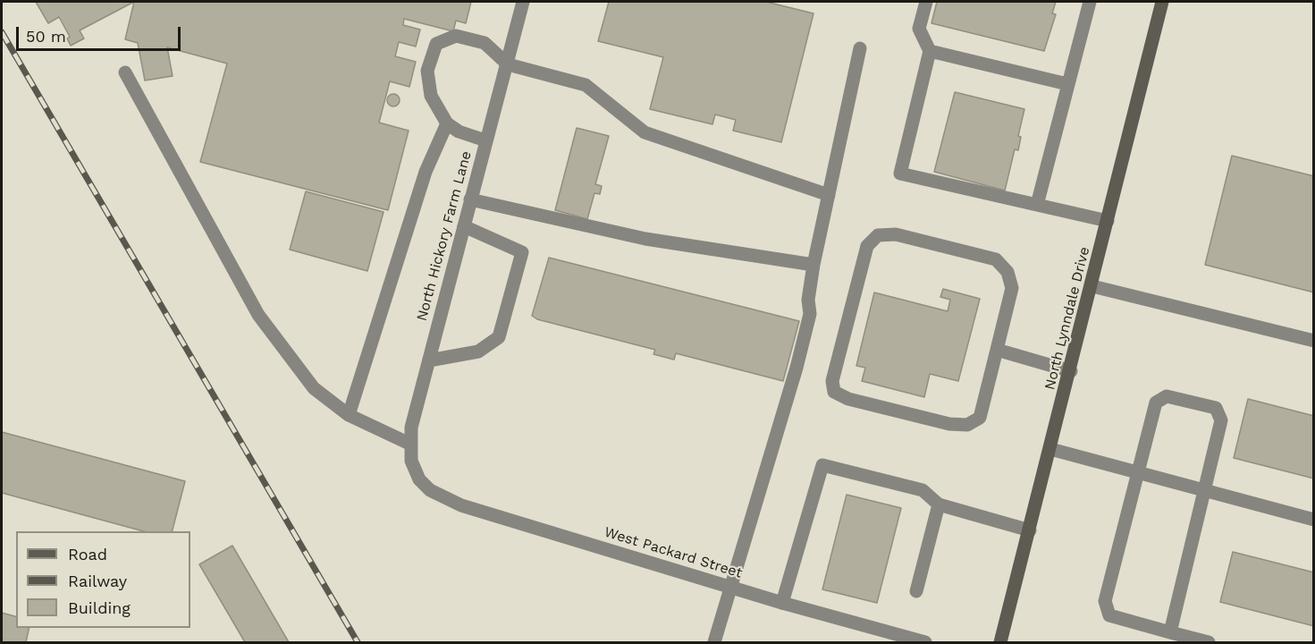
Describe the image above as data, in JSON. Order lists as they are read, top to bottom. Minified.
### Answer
{"streets":{"main road":["North Lynndale Drive"],"street":["North Hickory Farm Lane","West Packard Street"]},"crossings":[["North Hickory Farm Lane","West Packard Street"]],"legend":["Road","Railway","Building"],"scale_bar":"50 m"}
